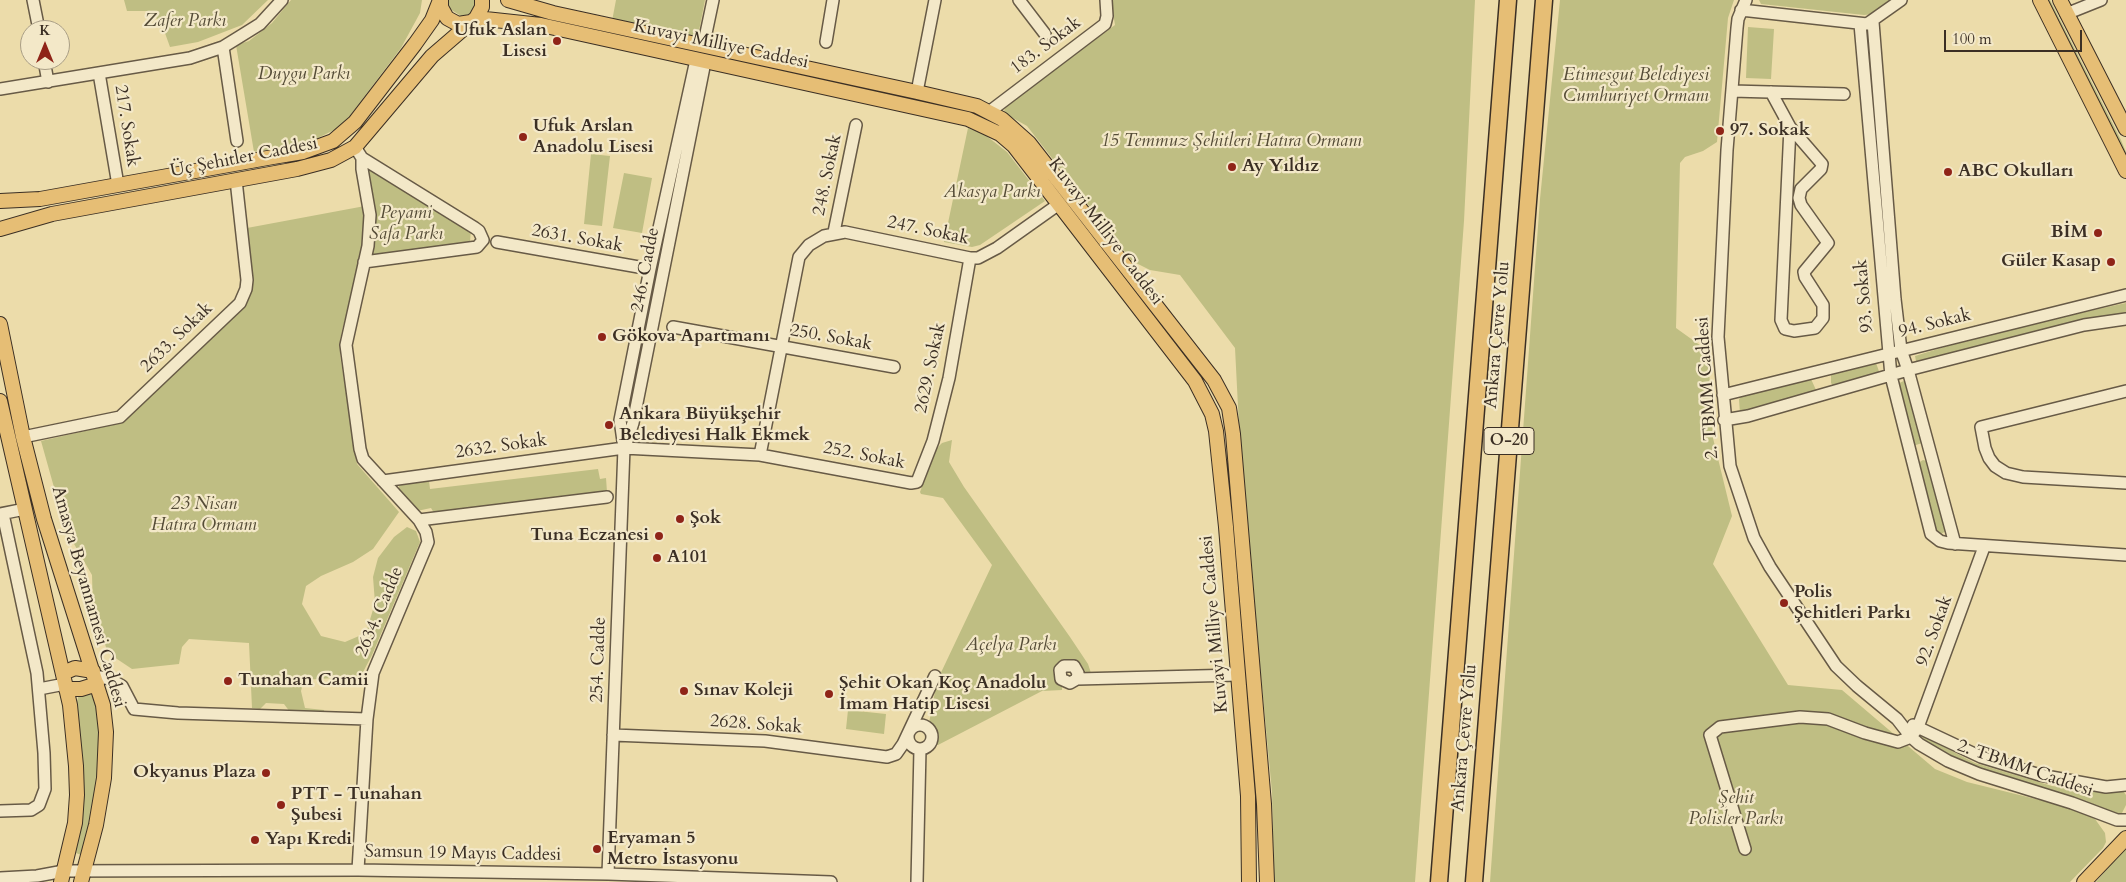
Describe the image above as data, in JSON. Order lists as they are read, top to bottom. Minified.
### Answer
{"streets":{"highway":["Ankara Çevre Yolu","O-20"],"main road":["Kuvayi Milliye Caddesi","Üç Şehitler Caddesi","Amasya Beyannamesi Caddesi"],"street":["183. Sokak","217. Sokak","248. Sokak","247. Sokak","2631. Sokak","246. Cadde","93. Sokak","94. Sokak","2633. Sokak","250. Sokak","2629. Sokak","2. TBMM Caddesi","2632. Sokak","252. Sokak","2634. Cadde","92. Sokak","254. Cadde","2628. Sokak","Samsun 19 Mayıs Caddesi"]},"crossings":[["Kuvayi Milliye Caddesi","183. Sokak"],["Kuvayi Milliye Caddesi","Üç Şehitler Caddesi"],["Kuvayi Milliye Caddesi","247. Sokak"],["Kuvayi Milliye Caddesi","246. Cadde"],["217. Sokak","Üç Şehitler Caddesi"],["Üç Şehitler Caddesi","2633. Sokak"],["248. Sokak","247. Sokak"],["247. Sokak","2629. Sokak"],["2631. Sokak","246. Cadde"],["246. Cadde","2632. Sokak"],["246. Cadde","252. Sokak"],["246. Cadde","254. Cadde"],["93. Sokak","94. Sokak"],["93. Sokak","92. Sokak"],["94. Sokak","2. TBMM Caddesi"],["2633. Sokak","Amasya Beyannamesi Caddesi"],["2629. Sokak","252. Sokak"],["2. TBMM Caddesi","92. Sokak"],["2632. Sokak","252. Sokak"],["2632. Sokak","254. Cadde"],["252. Sokak","254. Cadde"],["Amasya Beyannamesi Caddesi","Samsun 19 Mayıs Caddesi"],["2634. Cadde","Samsun 19 Mayıs Caddesi"],["254. Cadde","2628. Sokak"],["254. Cadde","Samsun 19 Mayıs Caddesi"]],"parks":["Zafer Parkı","Duygu Parkı","Etimesgut Belediyesi Cumhuriyet Ormanı","15 Temmuz Şehitleri Hatıra Ormanı","Akasya Parkı","Peyami Safa Parkı","23 Nisan Hatıra Ormanı","Açelya Parkı","Şehit Polisler Parkı"],"places":["Ufuk Aslan Lisesi","97. Sokak","Ufuk Arslan Anadolu Lisesi","Ay Yıldız","ABC Okulları","BİM","Güler Kasap","Gökova Apartmanı","Ankara Büyükşehir Belediyesi Halk Ekmek","Şok","Tuna Eczanesi","A101","Polis Şehitleri Parkı","Tunahan Camii","Sınav Koleji","Şehit Okan Koç Anadolu İmam Hatip Lisesi","Okyanus Plaza","PTT - Tunahan Şubesi","Yapı Kredi","Eryaman 5 Metro İstasyonu"],"scale_bar":"100 m","north":"top"}
